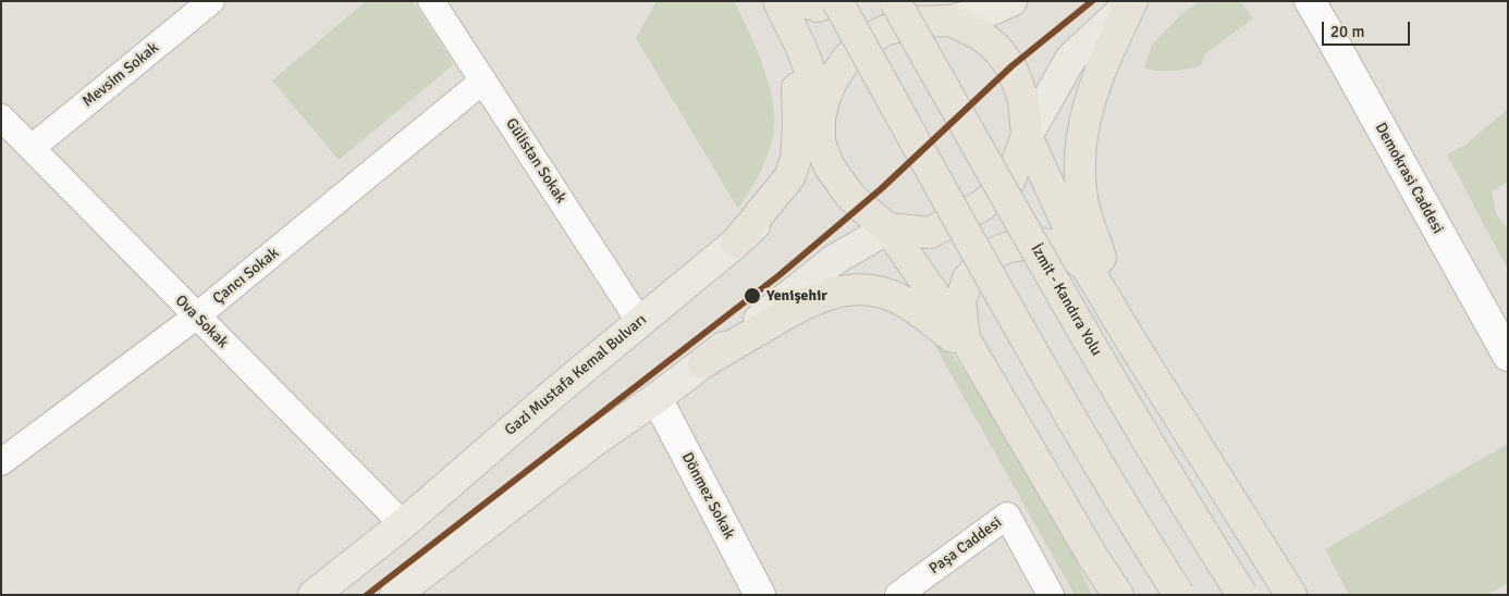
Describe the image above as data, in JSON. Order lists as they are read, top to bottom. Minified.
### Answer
{"streets":{"highway":["İzmit - Kandıra Yolu"],"main road":["Gazi Mustafa Kemal Bulvarı"],"street":["Mevsim Sokak","Gülistan Sokak","Demokrasi Caddesi","Çancı Sokak","Ova Sokak","Dönmez Sokak","Paşa Caddesi"]},"crossings":[["Mevsim Sokak","Ova Sokak"],["Gülistan Sokak","Çancı Sokak"],["Gülistan Sokak","Gazi Mustafa Kemal Bulvarı"],["Çancı Sokak","Ova Sokak"],["Ova Sokak","Gazi Mustafa Kemal Bulvarı"]],"places":["Yenişehir"],"scale_bar":"20 m"}
